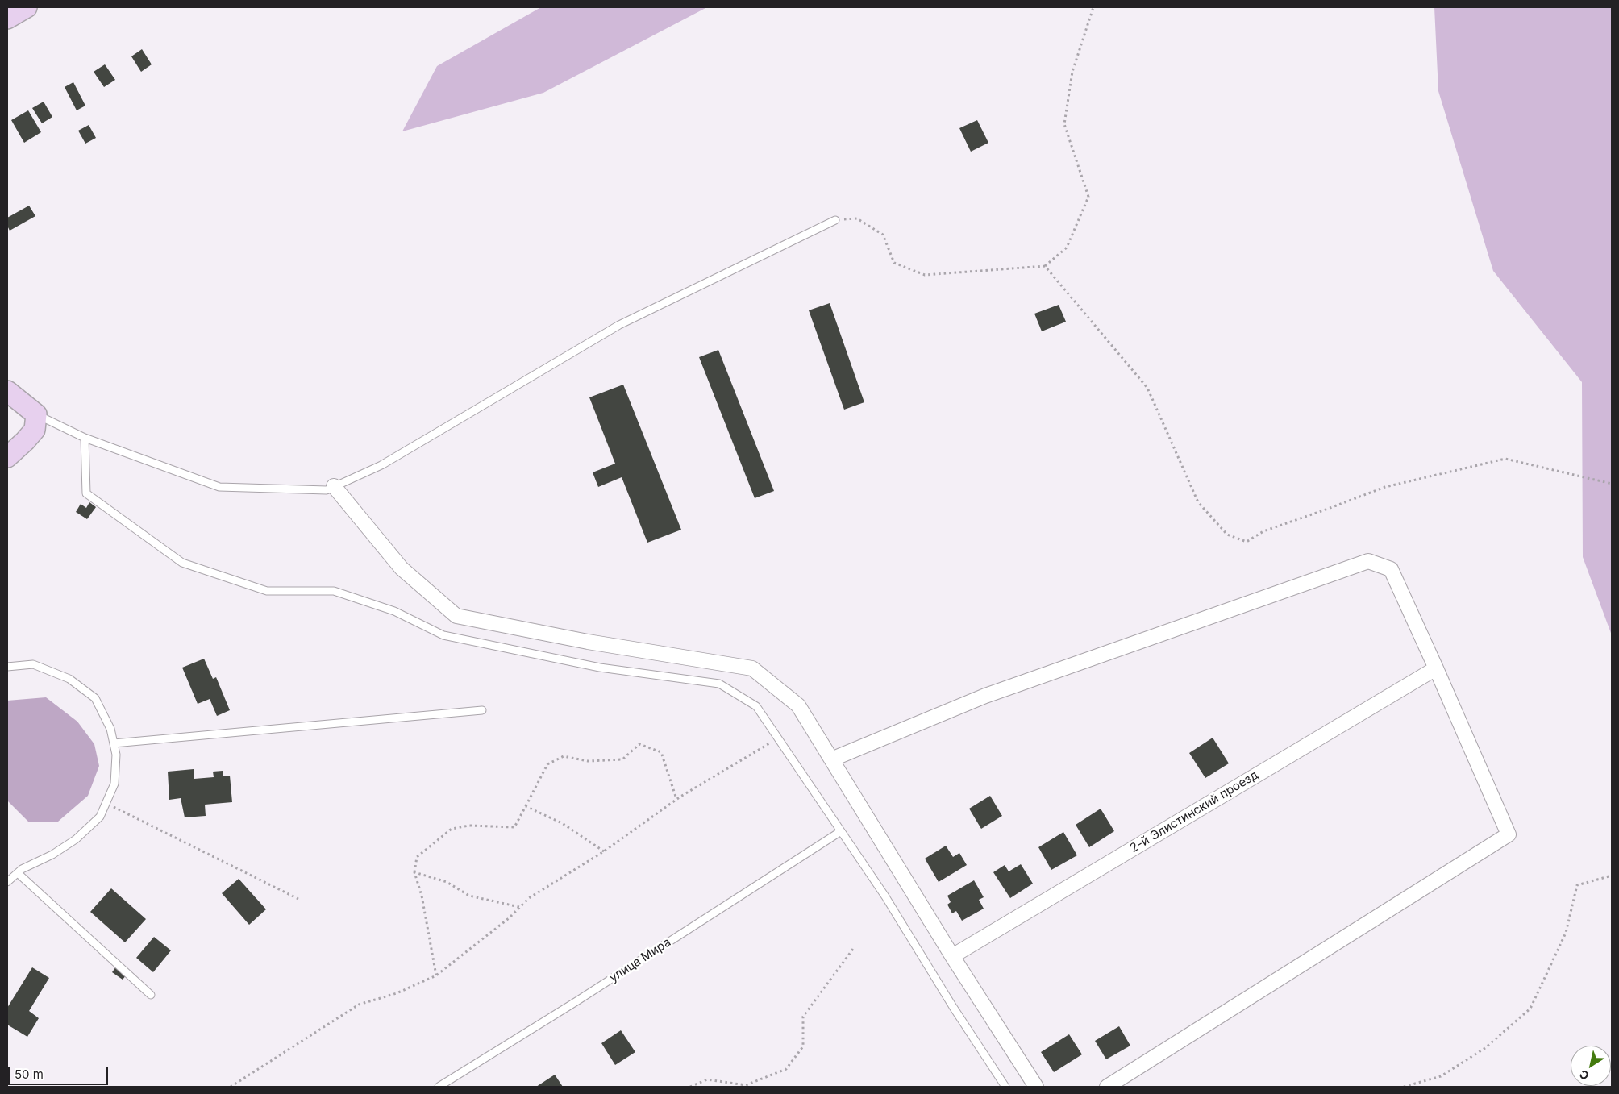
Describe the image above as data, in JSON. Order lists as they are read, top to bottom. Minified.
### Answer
{"streets":{"street":["2-й Элистинский проезд"],"lane":["улица Мира"]},"scale_bar":"50 m","north":"bottom left"}
